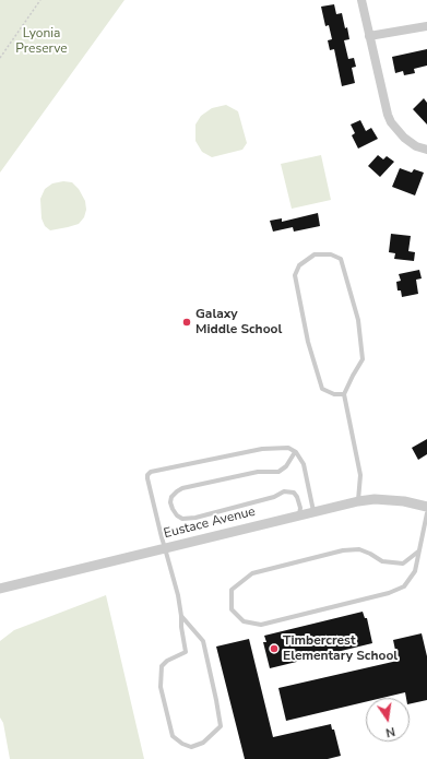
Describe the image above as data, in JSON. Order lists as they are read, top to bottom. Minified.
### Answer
{"streets":{"street":["Eustace Avenue"]},"parks":["Lyonia Preserve"],"places":["Galaxy Middle School","Timbercrest Elementary School"],"north":"bottom"}
